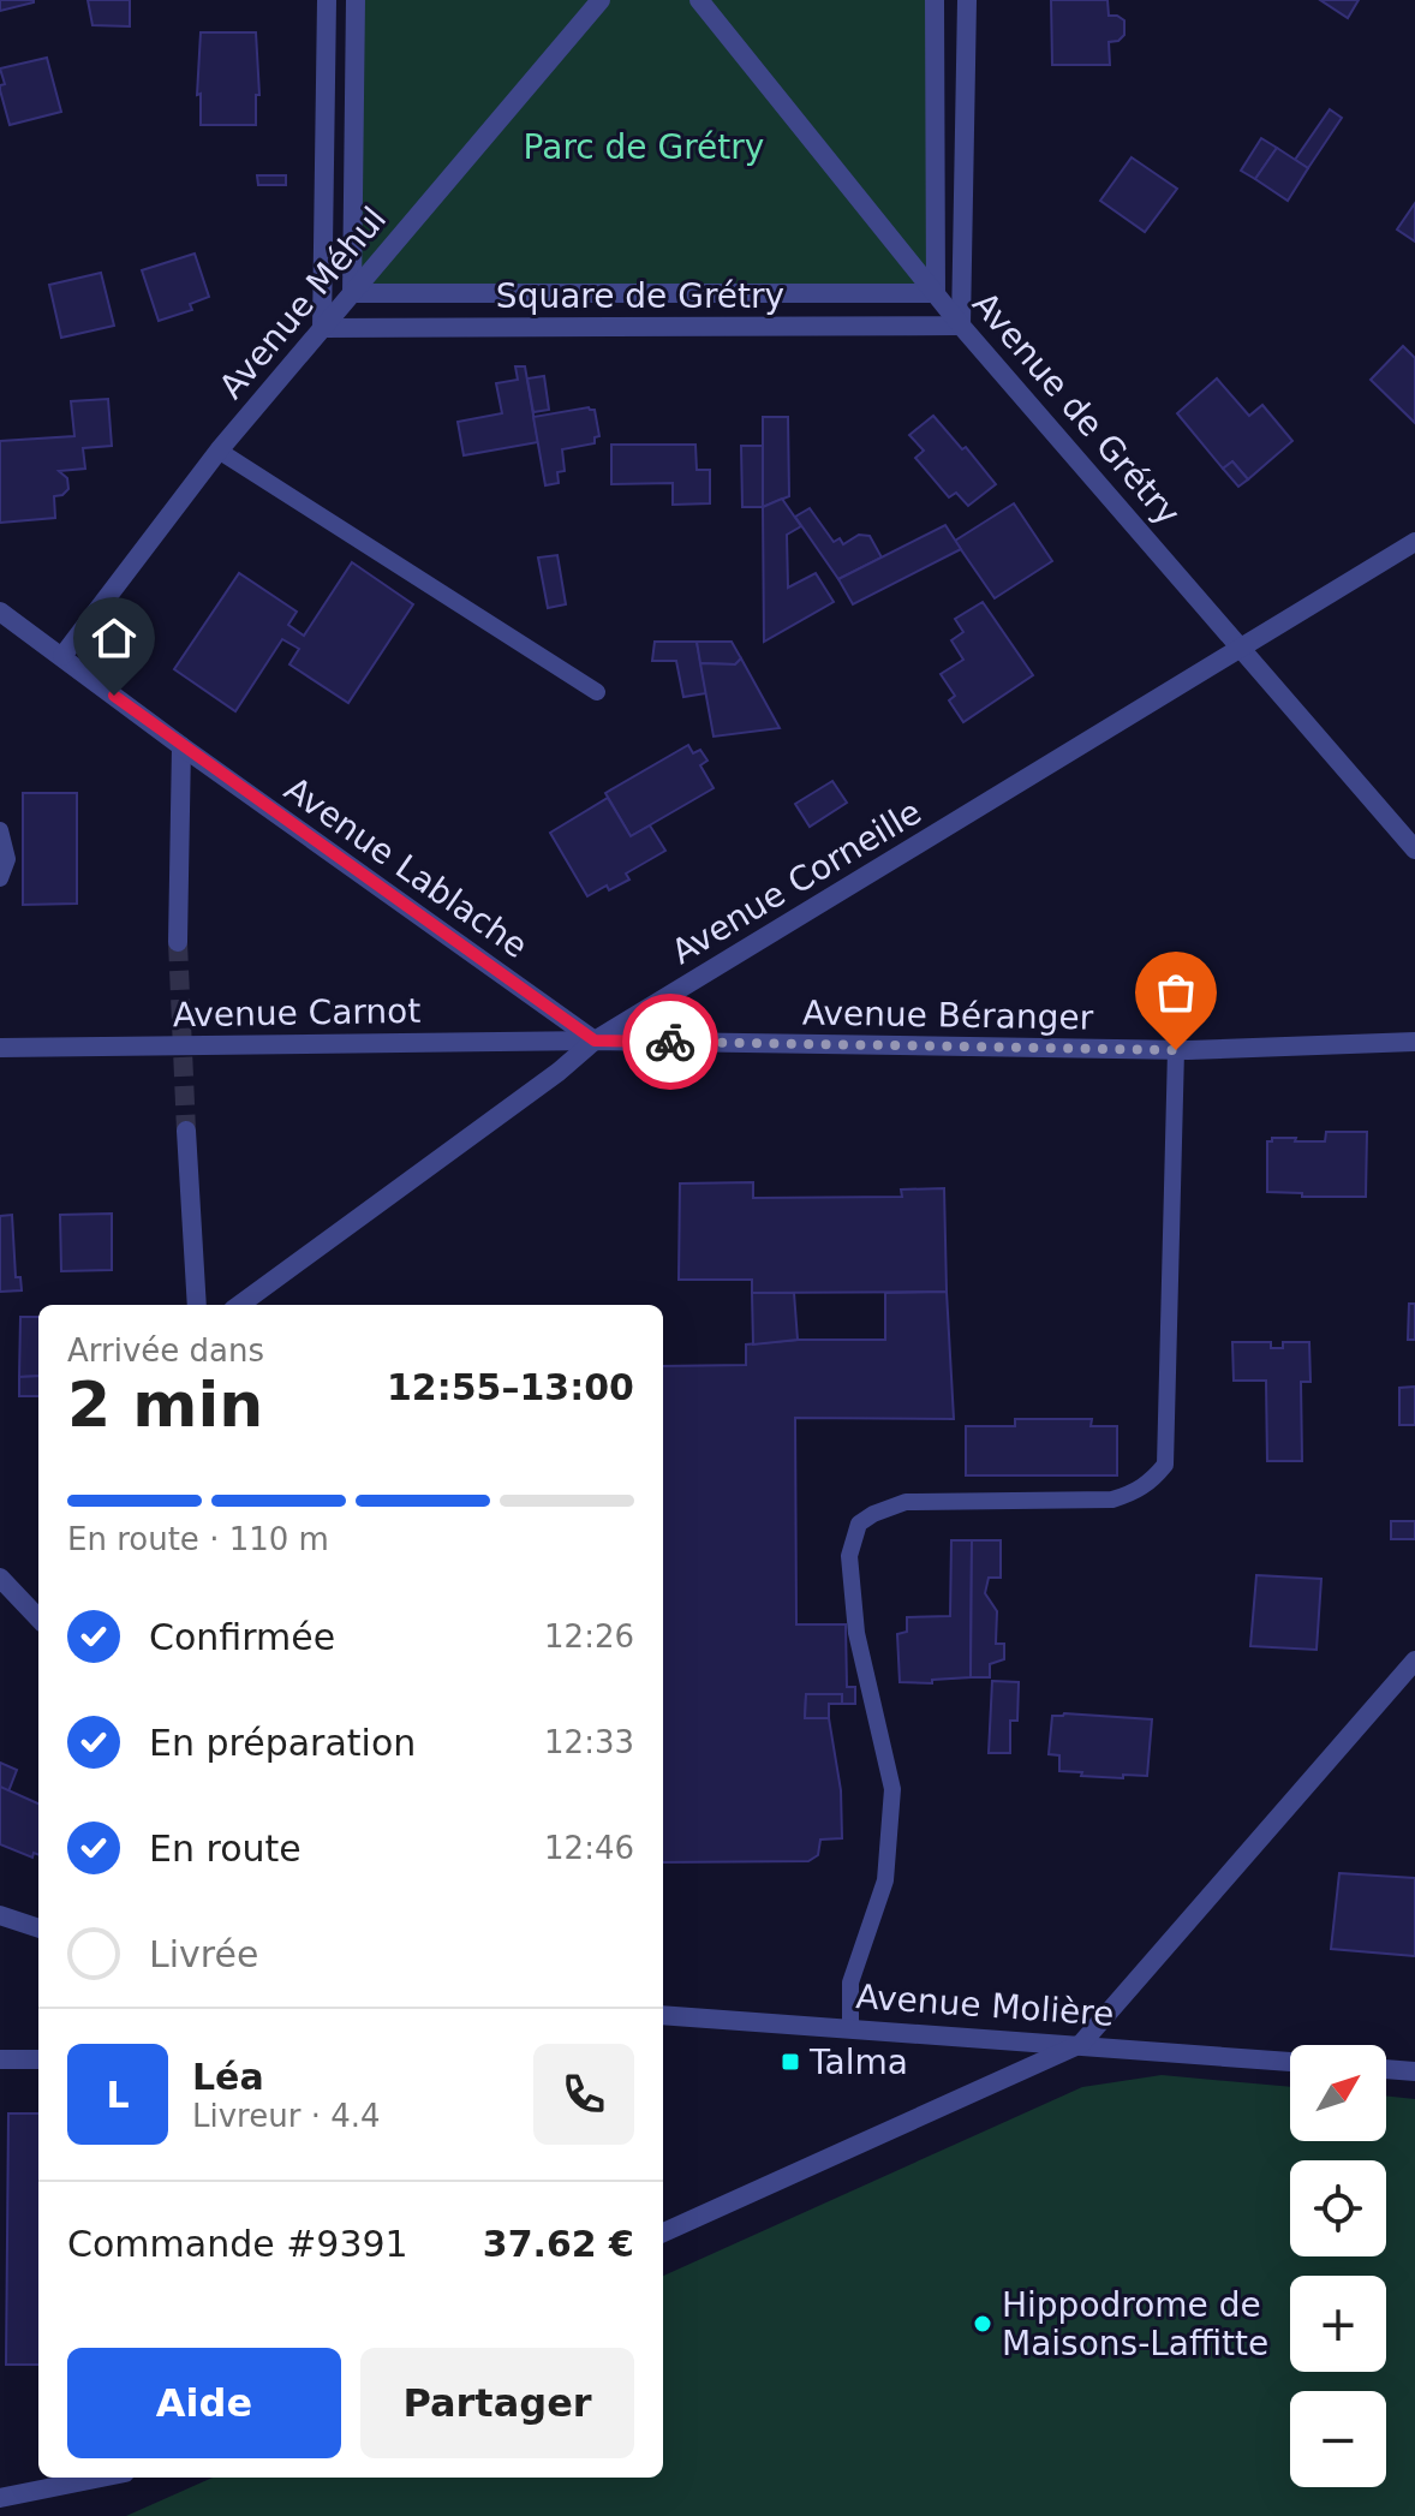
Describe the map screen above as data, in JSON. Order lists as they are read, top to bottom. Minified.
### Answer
{"streets":{"street":["Square de Grétry","Avenue Méhul","Avenue de Grétry","Avenue Lablache","Avenue Corneille","Avenue Carnot","Avenue Béranger","Avenue Molière"]},"crossings":[["Square de Grétry","Avenue Méhul"],["Square de Grétry","Avenue de Grétry"],["Avenue Méhul","Avenue Lablache"],["Avenue de Grétry","Avenue Corneille"],["Avenue Lablache","Avenue Corneille"],["Avenue Lablache","Avenue Carnot"],["Avenue Lablache","Avenue Béranger"],["Avenue Corneille","Avenue Carnot"],["Avenue Corneille","Avenue Béranger"],["Avenue Carnot","Avenue Béranger"]],"parks":["Parc de Grétry"],"places":{"transit":["Talma"],"other":["Hippodrome de Maisons-Laffitte"]},"north":"top right","page":{"heading":["2 min","Arrivée dans","12:55–13:00"],"panel":["Léa","Livreur · 4.4","Commande #9391","37.62 €"],"bar":"En route · 110 m","list":[["Confirmée","12:26"],["En préparation","12:33"],["En route","12:46"],"Livrée"],"round":"L","map_buttons":["+","−"],"buttons":["Aide","Partager"]}}
